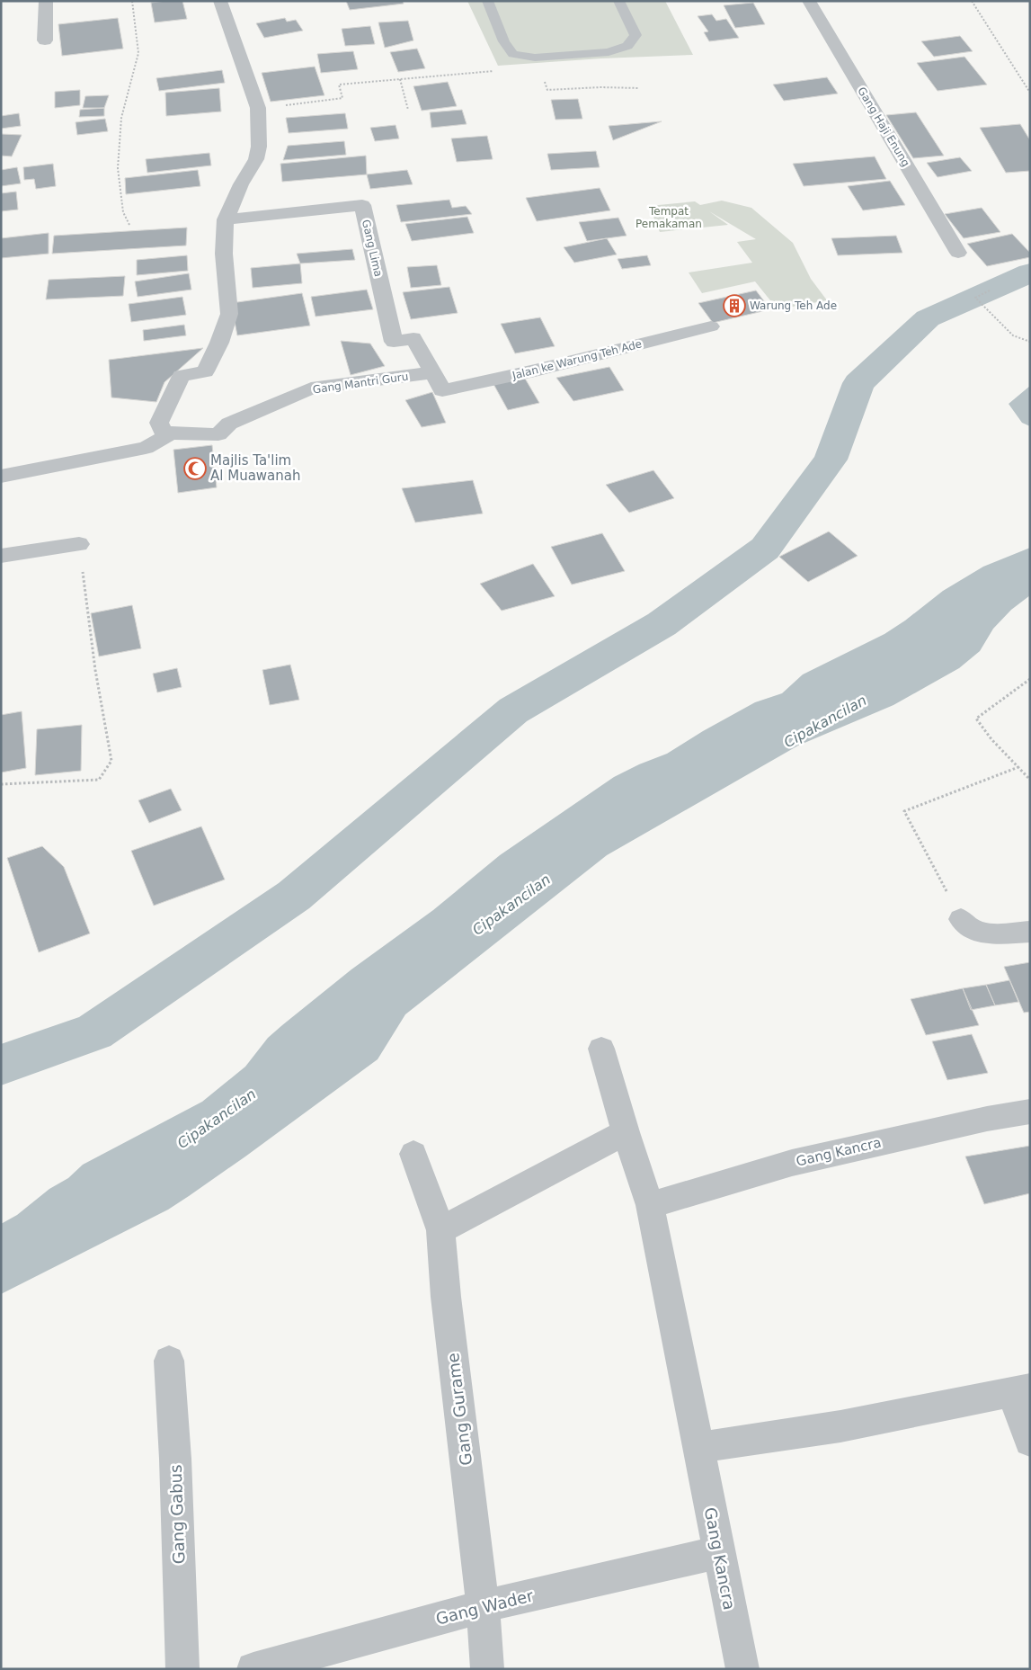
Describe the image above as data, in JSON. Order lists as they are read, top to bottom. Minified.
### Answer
{"streets":{"street":["Gang Haji Enung","Gang Lima","Jalan ke Warung Teh Ade","Gang Mantri Guru","Gang Kancra","Gang Gurame","Gang Gabus","Gang Wader"]},"crossings":[["Gang Lima","Jalan ke Warung Teh Ade"],["Gang Lima","Gang Mantri Guru"],["Jalan ke Warung Teh Ade","Gang Mantri Guru"],["Gang Kancra","Gang Wader"],["Gang Gurame","Gang Wader"]],"water":["Cipakancilan"],"parks":["Tempat Pemakaman"],"places":{"building":["Warung Teh Ade"],"mosque":["Majlis Ta'lim Al Muawanah"]}}
